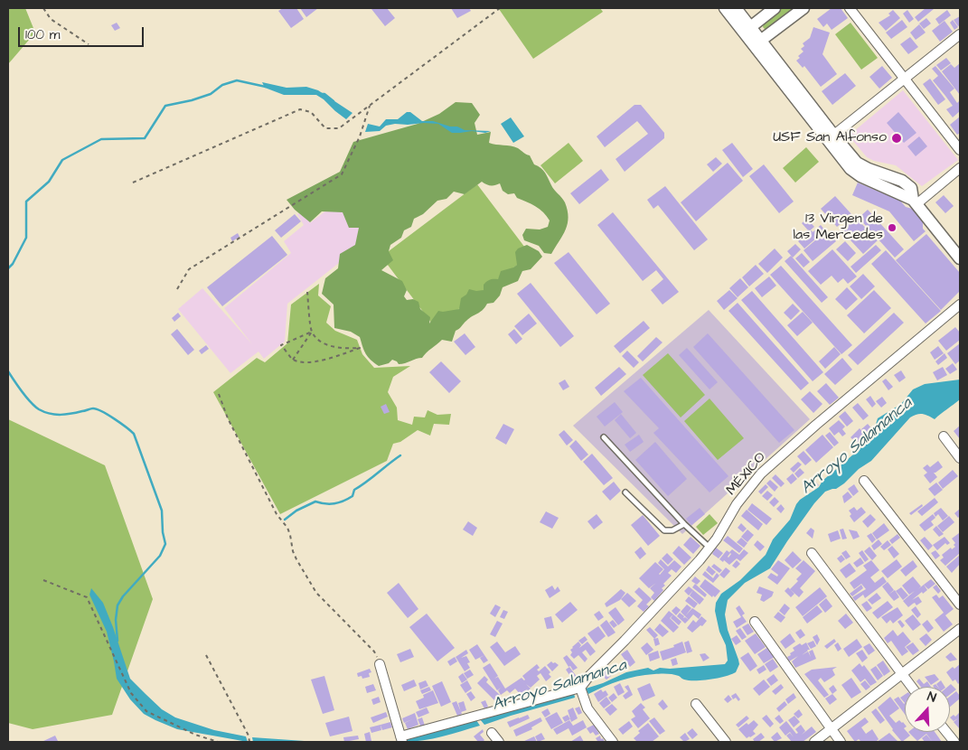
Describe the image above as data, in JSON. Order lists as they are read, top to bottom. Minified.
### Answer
{"streets":{"street":["MÉXICO"]},"water":["Arroyo Salamanca"],"places":["USF San Alfonso","13 Virgen de las Mercedes"],"scale_bar":"100 m","north":"top"}
